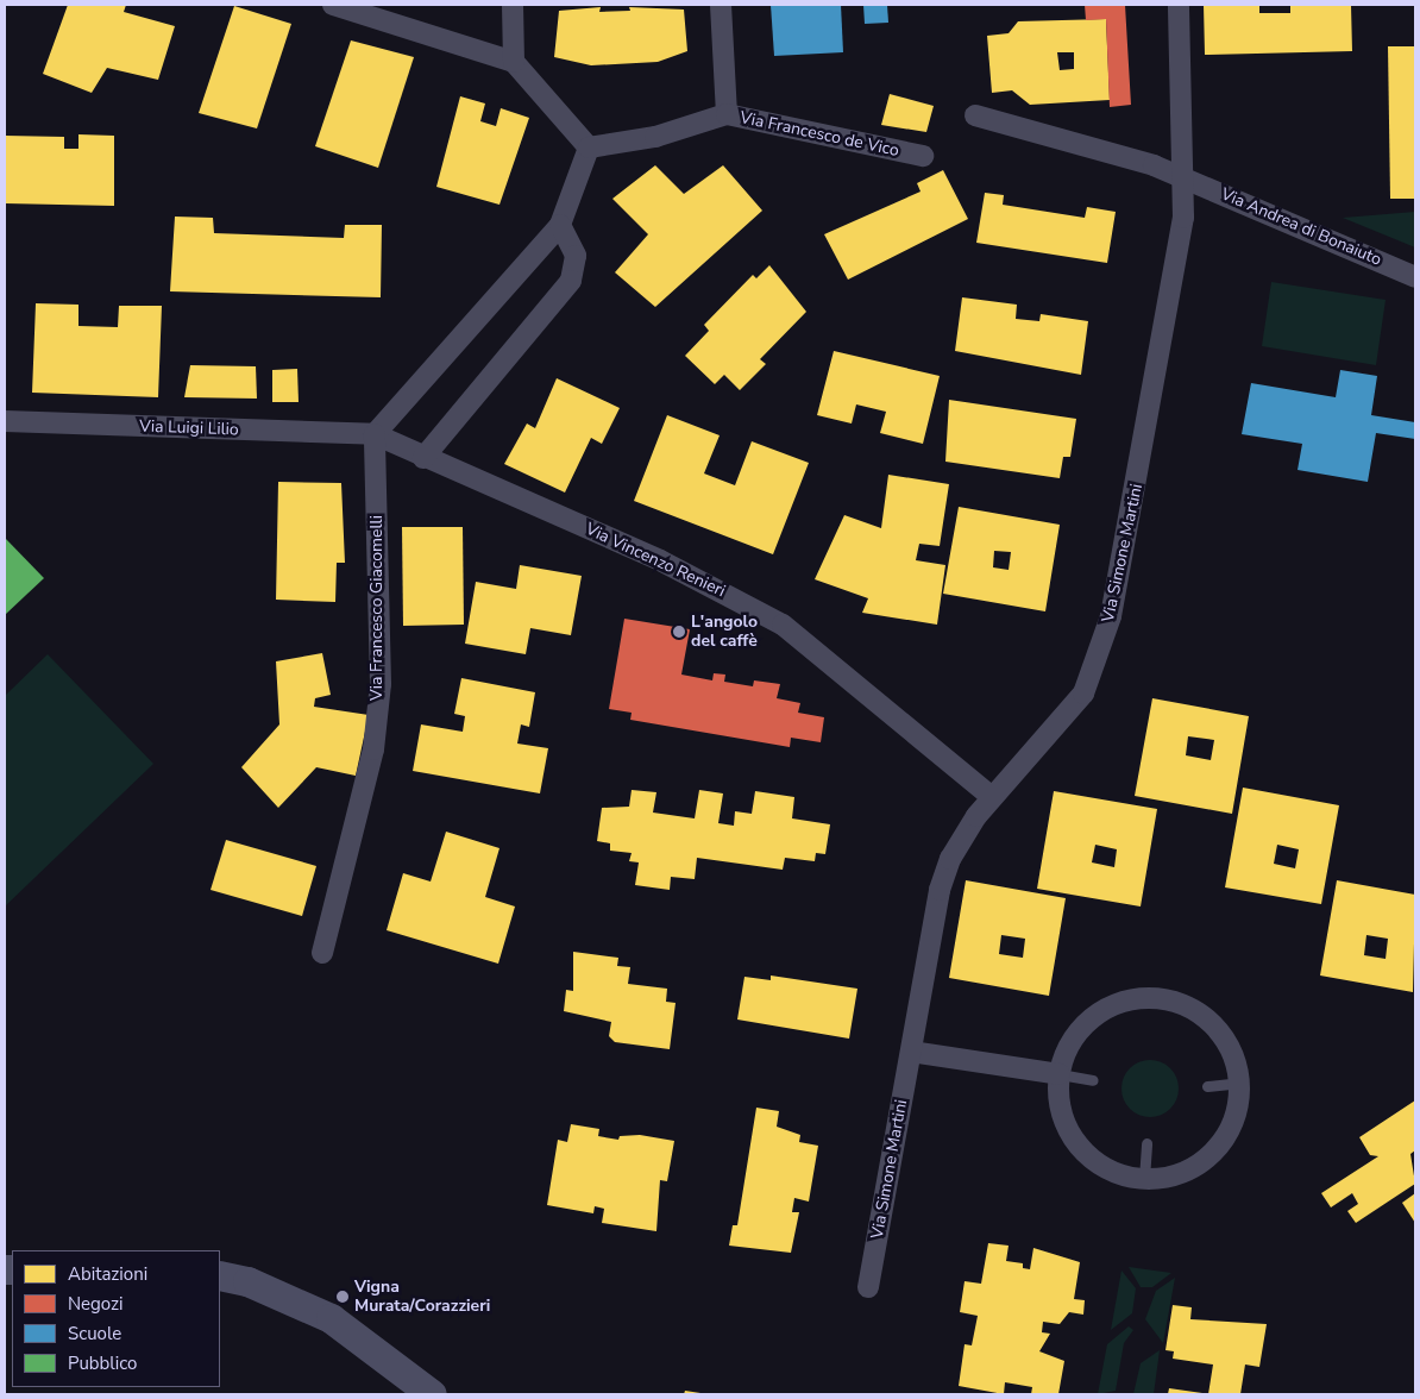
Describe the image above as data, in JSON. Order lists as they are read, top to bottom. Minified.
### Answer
{"streets":{"street":["Via Francesco de Vico","Via Andrea di Bonaiuto","Via Luigi Lilio","Via Simone Martini","Via Vincenzo Renieri","Via Francesco Giacomelli"]},"crossings":[["Via Andrea di Bonaiuto","Via Simone Martini"],["Via Luigi Lilio","Via Vincenzo Renieri"],["Via Luigi Lilio","Via Francesco Giacomelli"],["Via Simone Martini","Via Vincenzo Renieri"],["Via Vincenzo Renieri","Via Francesco Giacomelli"]],"places":["L'angolo del caffè","Vigna Murata/Corazzieri"],"legend":["Abitazioni","Negozi","Scuole","Pubblico"]}
